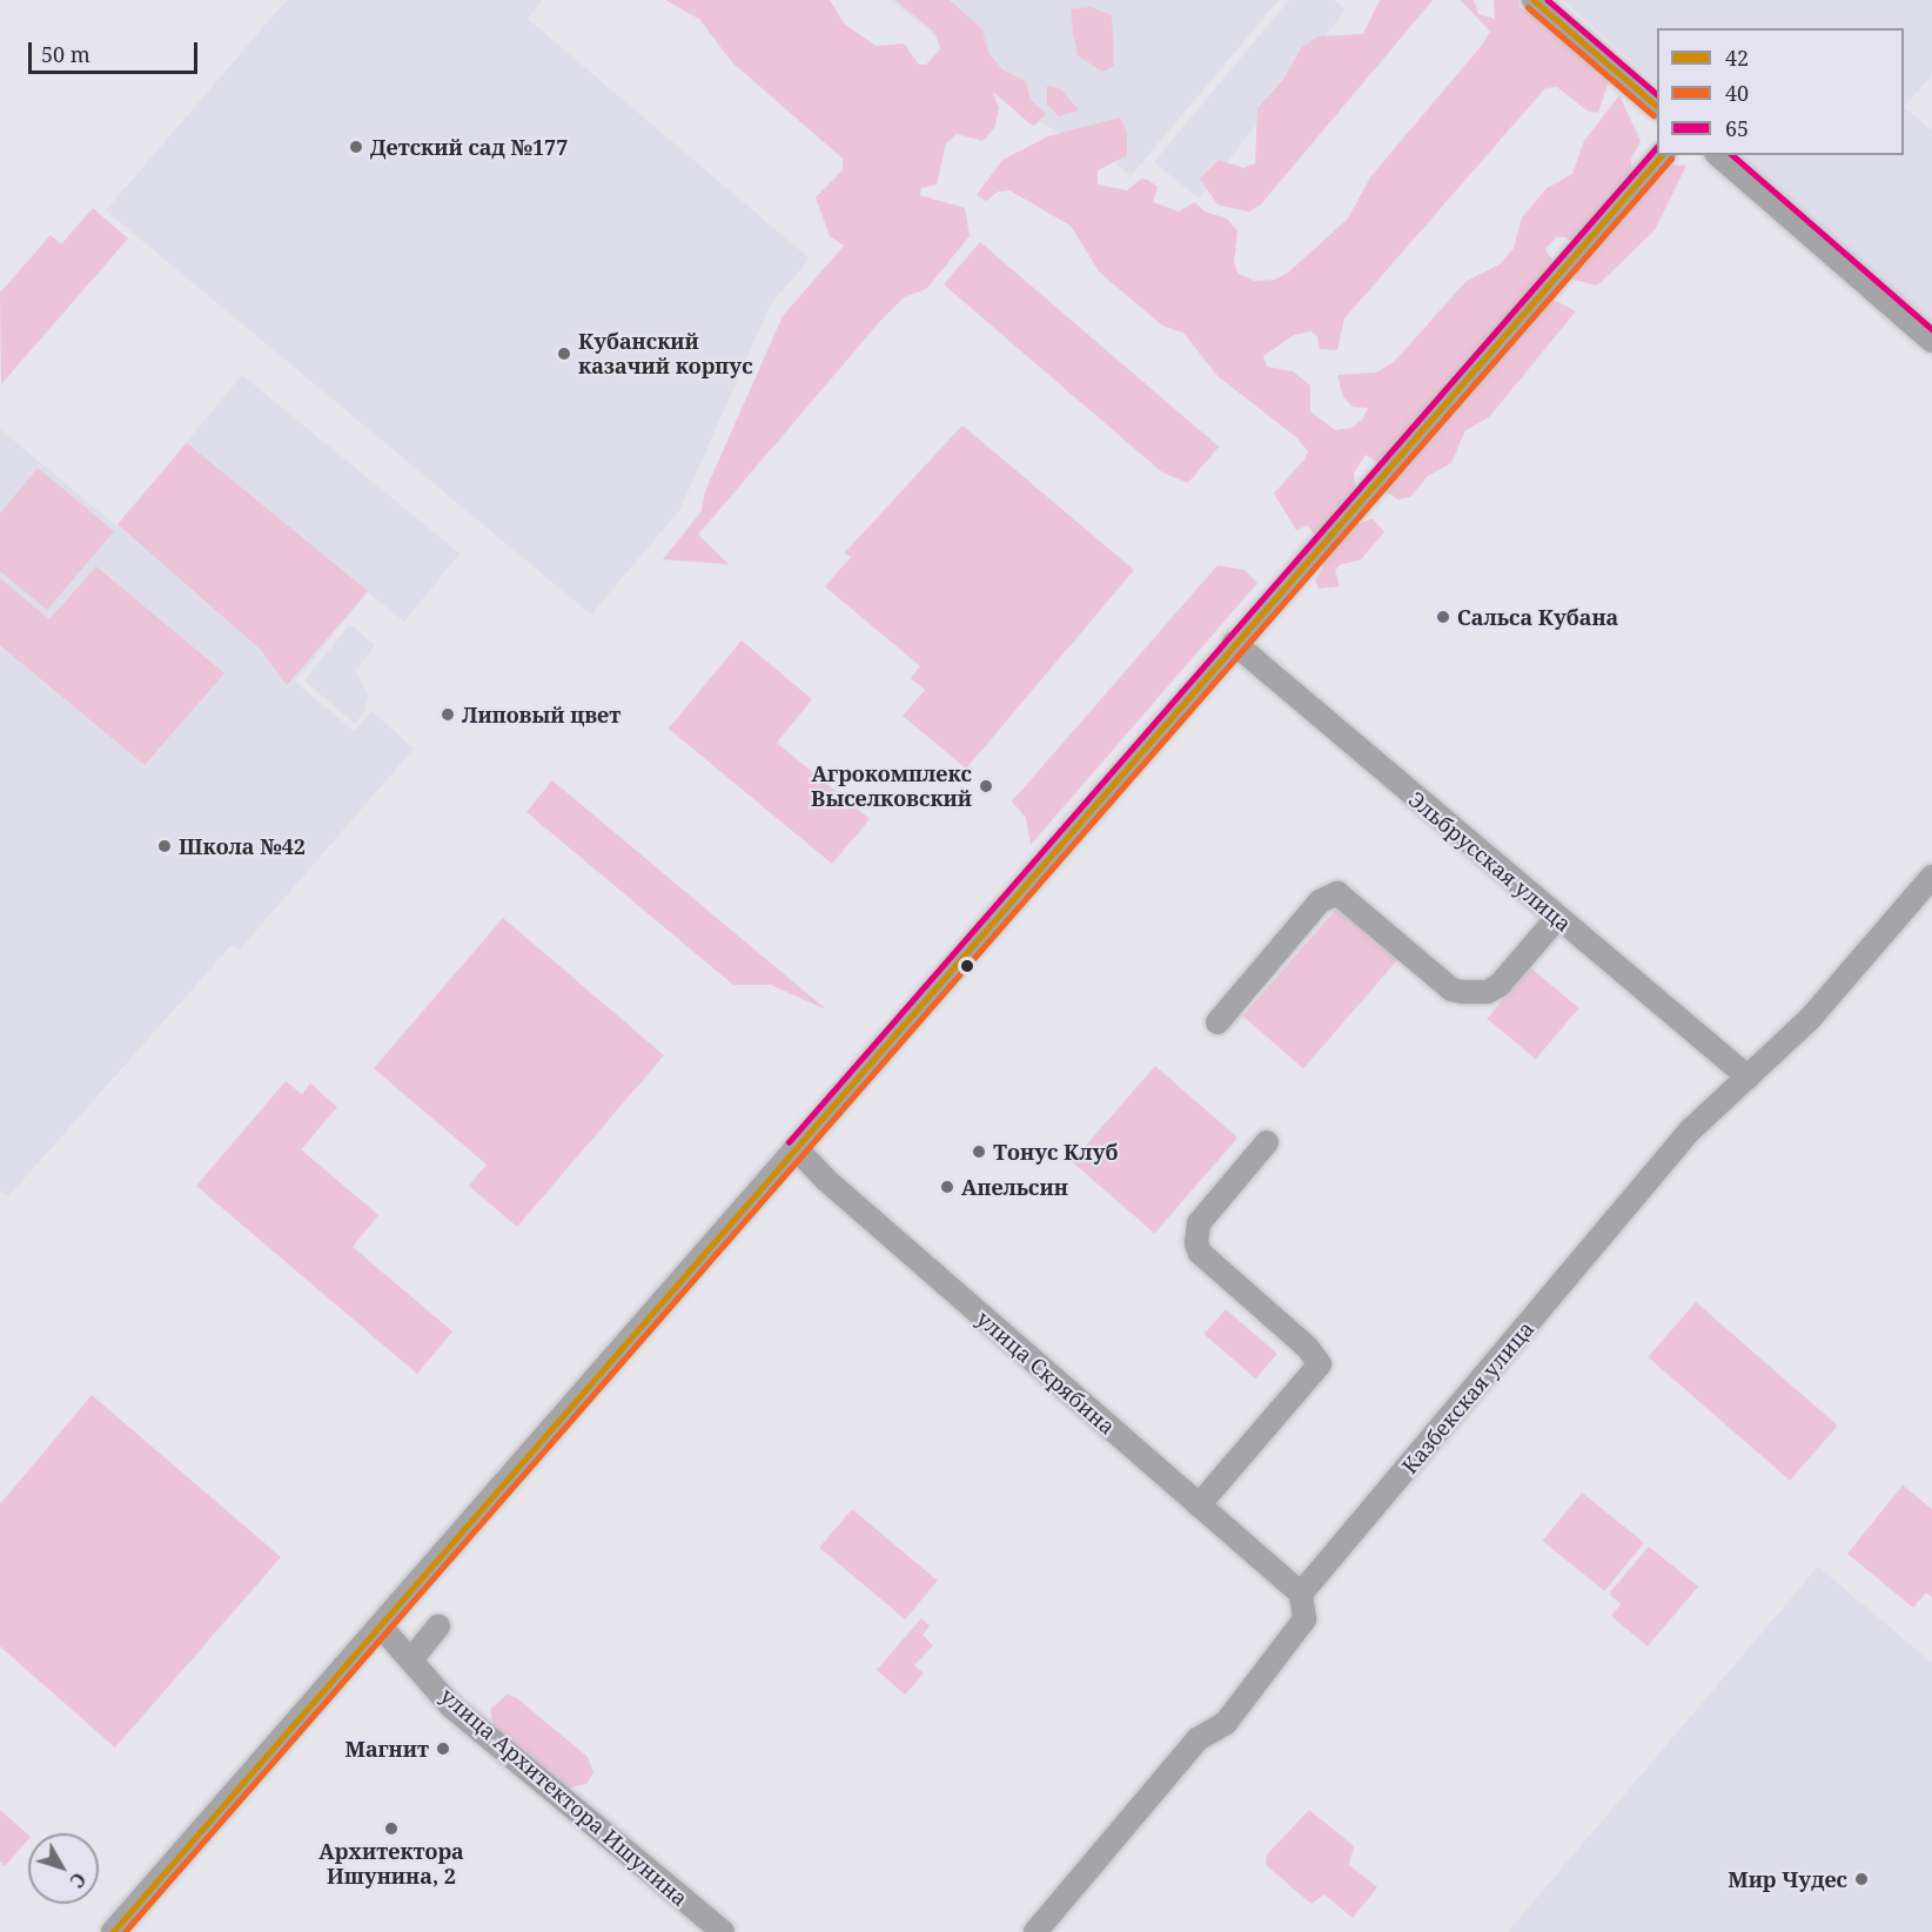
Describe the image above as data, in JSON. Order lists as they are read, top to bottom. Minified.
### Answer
{"streets":{"street":["Эльбрусская улица","улица Скрябина","Казбекская улица","улица Архитектора Ишунина"]},"crossings":[["Эльбрусская улица","Казбекская улица"],["улица Скрябина","Казбекская улица"]],"places":["Детский сад №177","Кубанский казачий корпус","Сальса Кубана","Липовый цвет","Агрокомплекс Выселковский","Школа №42","Тонус Клуб","Апельсин","Магнит","Архитектора Ишунина, 2","Мир Чудес"],"lines":["transit line 42","transit line 65","transit line 40"],"legend":["42","40","65"],"scale_bar":"50 m","north":"bottom right"}
